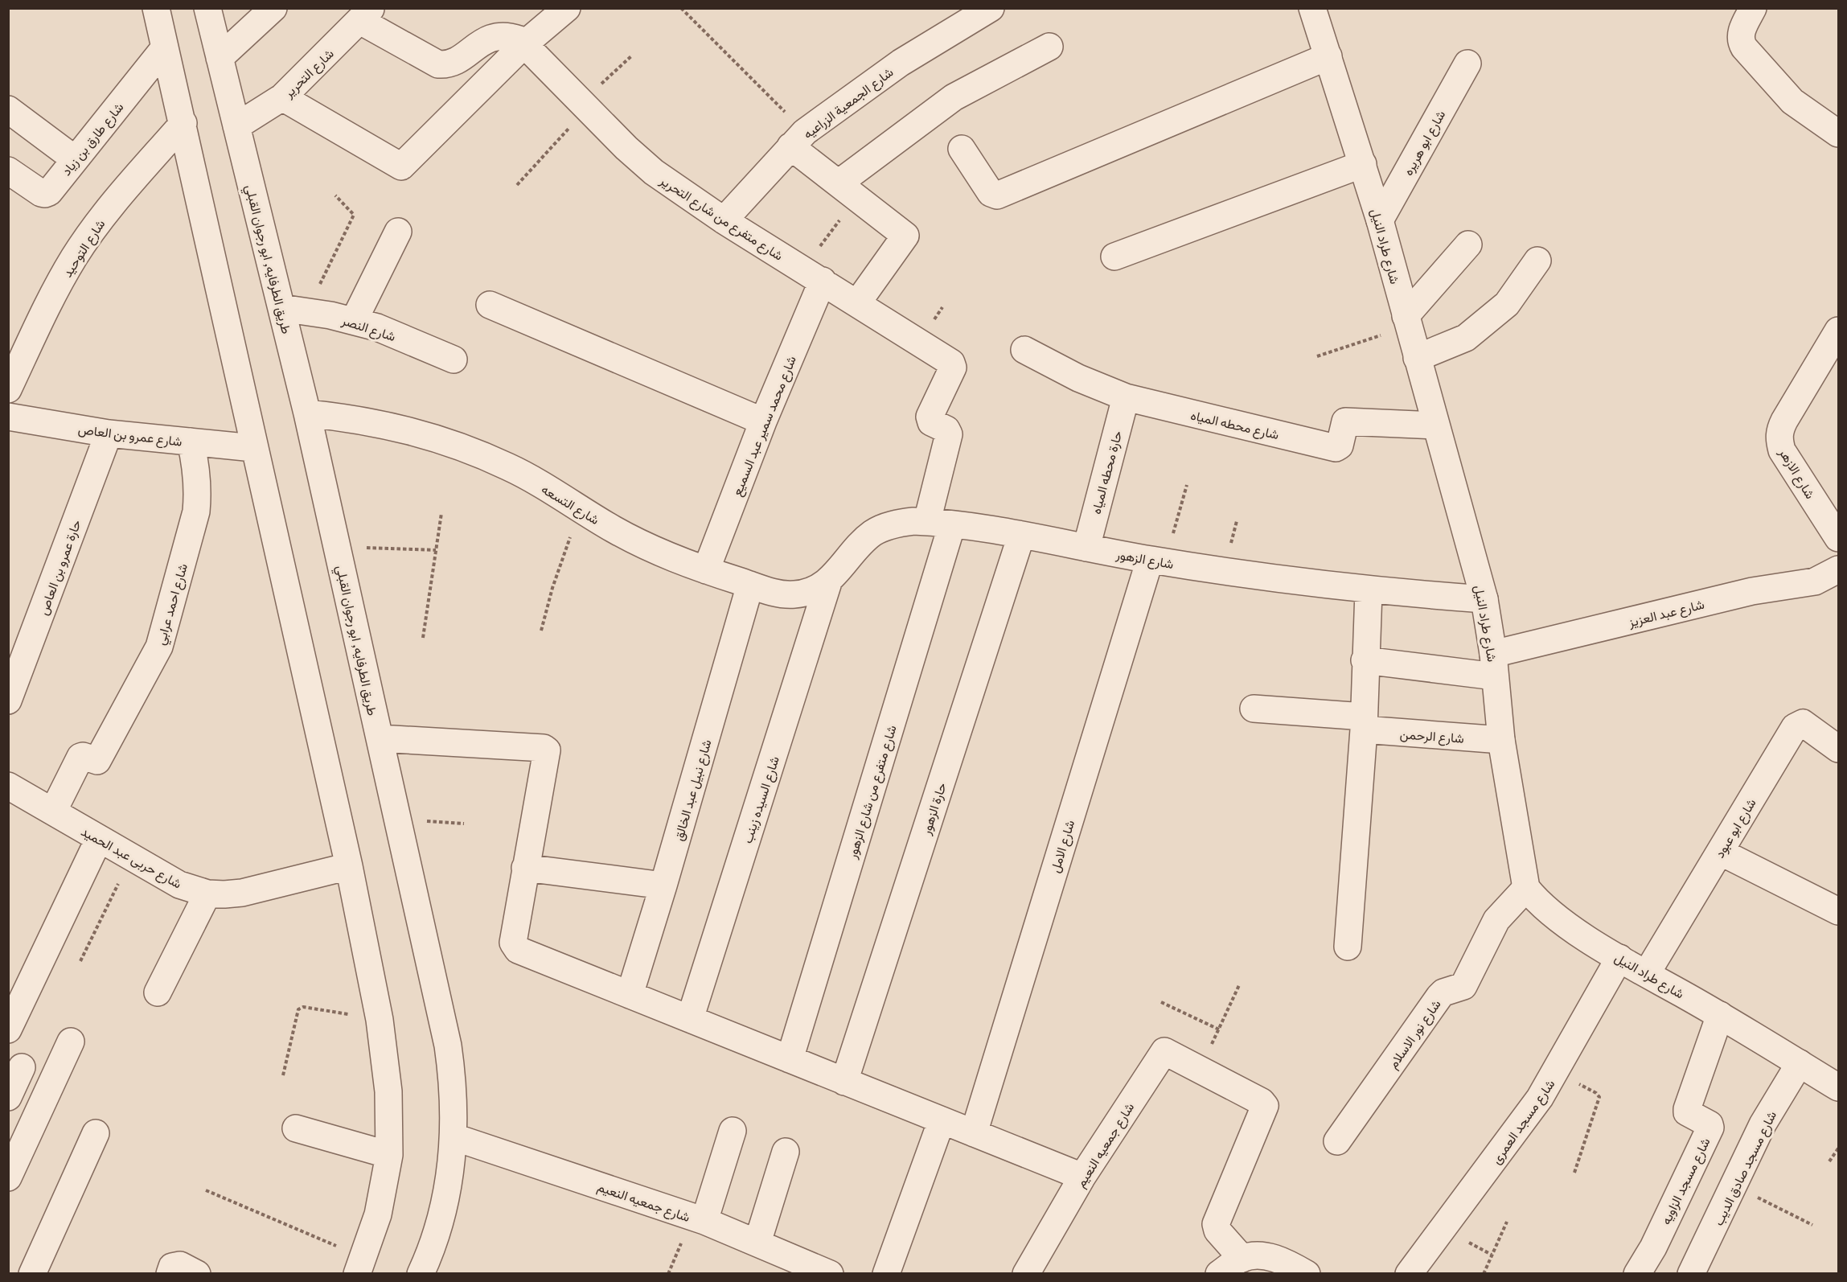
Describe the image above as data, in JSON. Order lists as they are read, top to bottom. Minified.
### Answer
{"streets":{"street":["شارع التحرير","شارع الجمعية الزراعيه","شارع طارق بن زياد","شارع ابو هريره","شارع متفرع من شارع التحرير","شارع طراد النيل","شارع التوحيد","طريق الطرفايه, ابو رجوان القبلي","شارع النصر","شارع محطه المياه","شارع محمد سمير عبد السميع","شارع عمرو بن العاص","حارة محطه المياه","شارع الازهر","شارع التسعه","شارع الزهور","حارة عمرو بن العاص","شارع احمد عرابي","شارع عبد العزيز","شارع الرحمن","شارع نبيل عبد الخالق","شارع متفرع من شارع الزهور","شارع السيده زينب","حارة الزهور","شارع ابو عبود","شارع الامل","شارع حربى عبد الحميد","شارع نور الاسلام","شارع مسجد العمرى","شارع جمعيه النعيم","شارع مسجد صادق الديب","شارع مسجد الزاويه"]},"crossings":[["شارع التحرير","طريق الطرفايه, ابو رجوان القبلي"],["شارع الجمعية الزراعيه","شارع متفرع من شارع التحرير"],["شارع ابو هريره","شارع طراد النيل"],["شارع متفرع من شارع التحرير","شارع محمد سمير عبد السميع"],["شارع متفرع من شارع التحرير","شارع الزهور"],["شارع متفرع من شارع التحرير","شارع متفرع من شارع الزهور"],["شارع طراد النيل","شارع محطه المياه"],["شارع طراد النيل","شارع الزهور"],["شارع طراد النيل","شارع عبد العزيز"],["شارع طراد النيل","شارع الرحمن"],["شارع طراد النيل","شارع ابو عبود"],["شارع طراد النيل","شارع نور الاسلام"],["شارع طراد النيل","شارع مسجد العمرى"],["شارع طراد النيل","شارع مسجد صادق الديب"],["شارع طراد النيل","شارع مسجد الزاويه"],["طريق الطرفايه, ابو رجوان القبلي","شارع النصر"],["طريق الطرفايه, ابو رجوان القبلي","شارع التسعه"],["طريق الطرفايه, ابو رجوان القبلي","شارع جمعيه النعيم"],["شارع محطه المياه","حارة محطه المياه"],["شارع محمد سمير عبد السميع","شارع التسعه"],["شارع عمرو بن العاص","حارة عمرو بن العاص"],["شارع عمرو بن العاص","شارع احمد عرابي"],["حارة محطه المياه","شارع الزهور"],["شارع التسعه","شارع الزهور"],["شارع التسعه","شارع نبيل عبد الخالق"],["شارع التسعه","شارع السيده زينب"],["شارع الزهور","شارع متفرع من شارع الزهور"],["شارع الزهور","شارع السيده زينب"],["شارع الزهور","حارة الزهور"],["شارع الزهور","شارع الامل"],["شارع احمد عرابي","شارع حربى عبد الحميد"]]}
